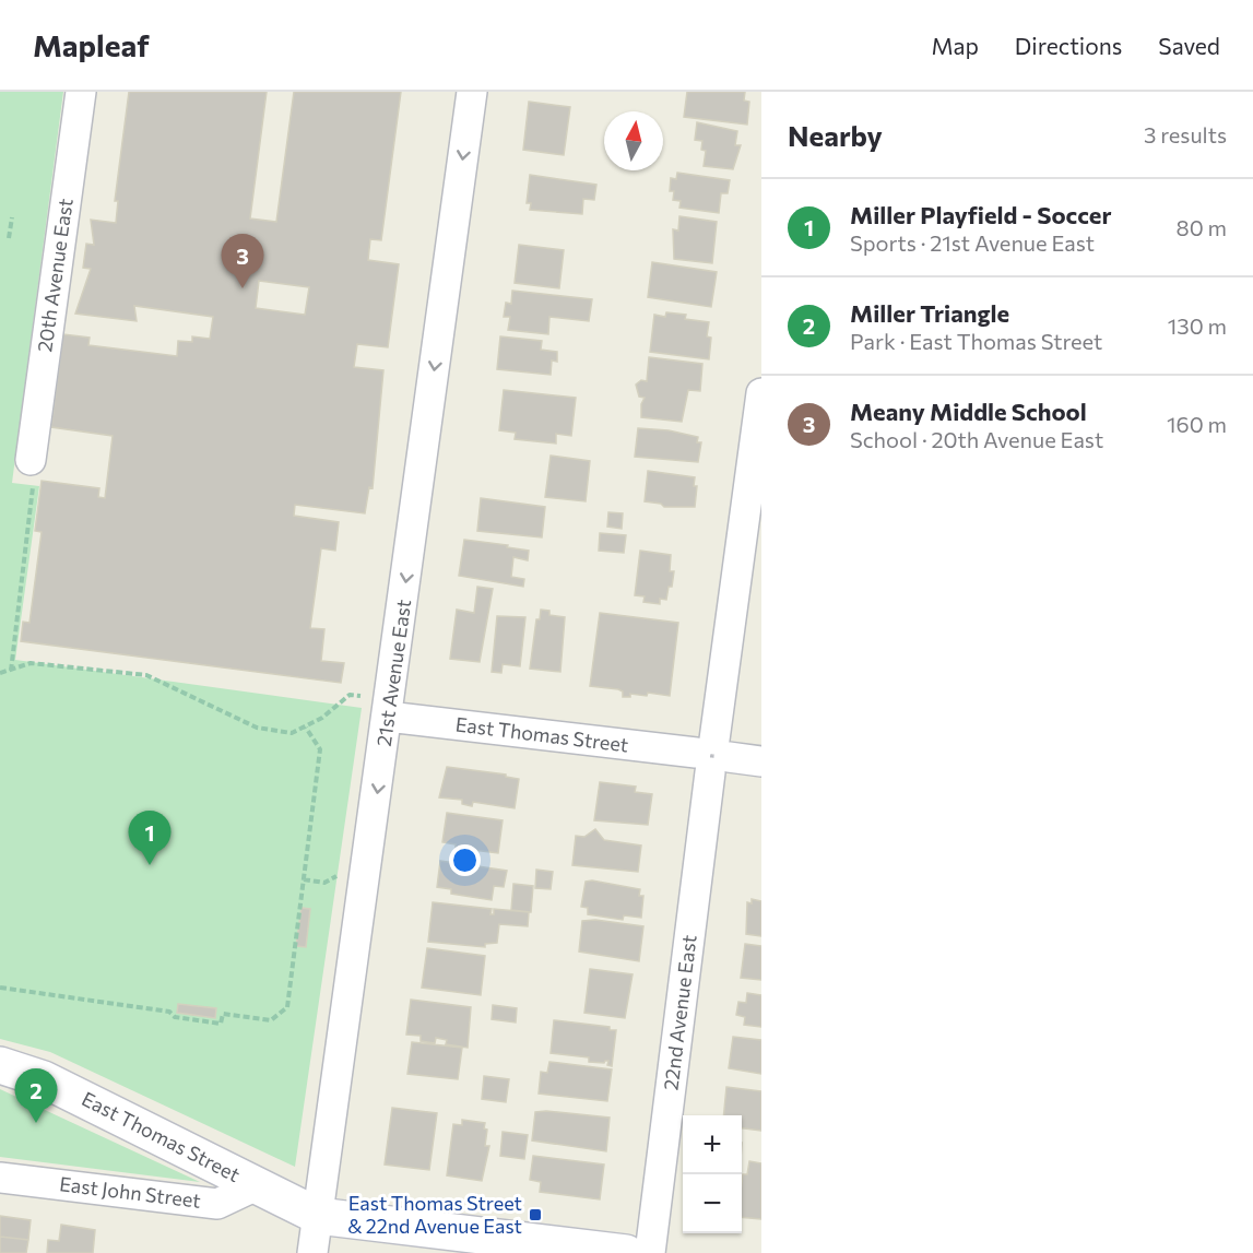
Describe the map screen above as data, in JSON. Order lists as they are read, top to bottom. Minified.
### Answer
{"streets":{"street":["20th Avenue East","21st Avenue East","East Thomas Street","22nd Avenue East","East John Street"]},"crossings":[["21st Avenue East","East Thomas Street"],["East Thomas Street","22nd Avenue East"],["East Thomas Street","East John Street"]],"one_way":["21st Avenue East"],"places":{"transit":["East Thomas Street & 22nd Avenue East"]},"north":"top","page":{"header":"Mapleaf","nav":["Map","Directions","Saved"],"heading":["Nearby","3 results"],"list":[{"mark":"1","name":"Miller Playfield - Soccer","note":"Sports · 21st Avenue East","value":"80 m"},{"mark":"2","name":"Miller Triangle","note":"Park · East Thomas Street","value":"130 m"},{"mark":"3","name":"Meany Middle School","note":"School · 20th Avenue East","value":"160 m"}],"pins":["3","1","2"],"map_buttons":["+","−"]}}
